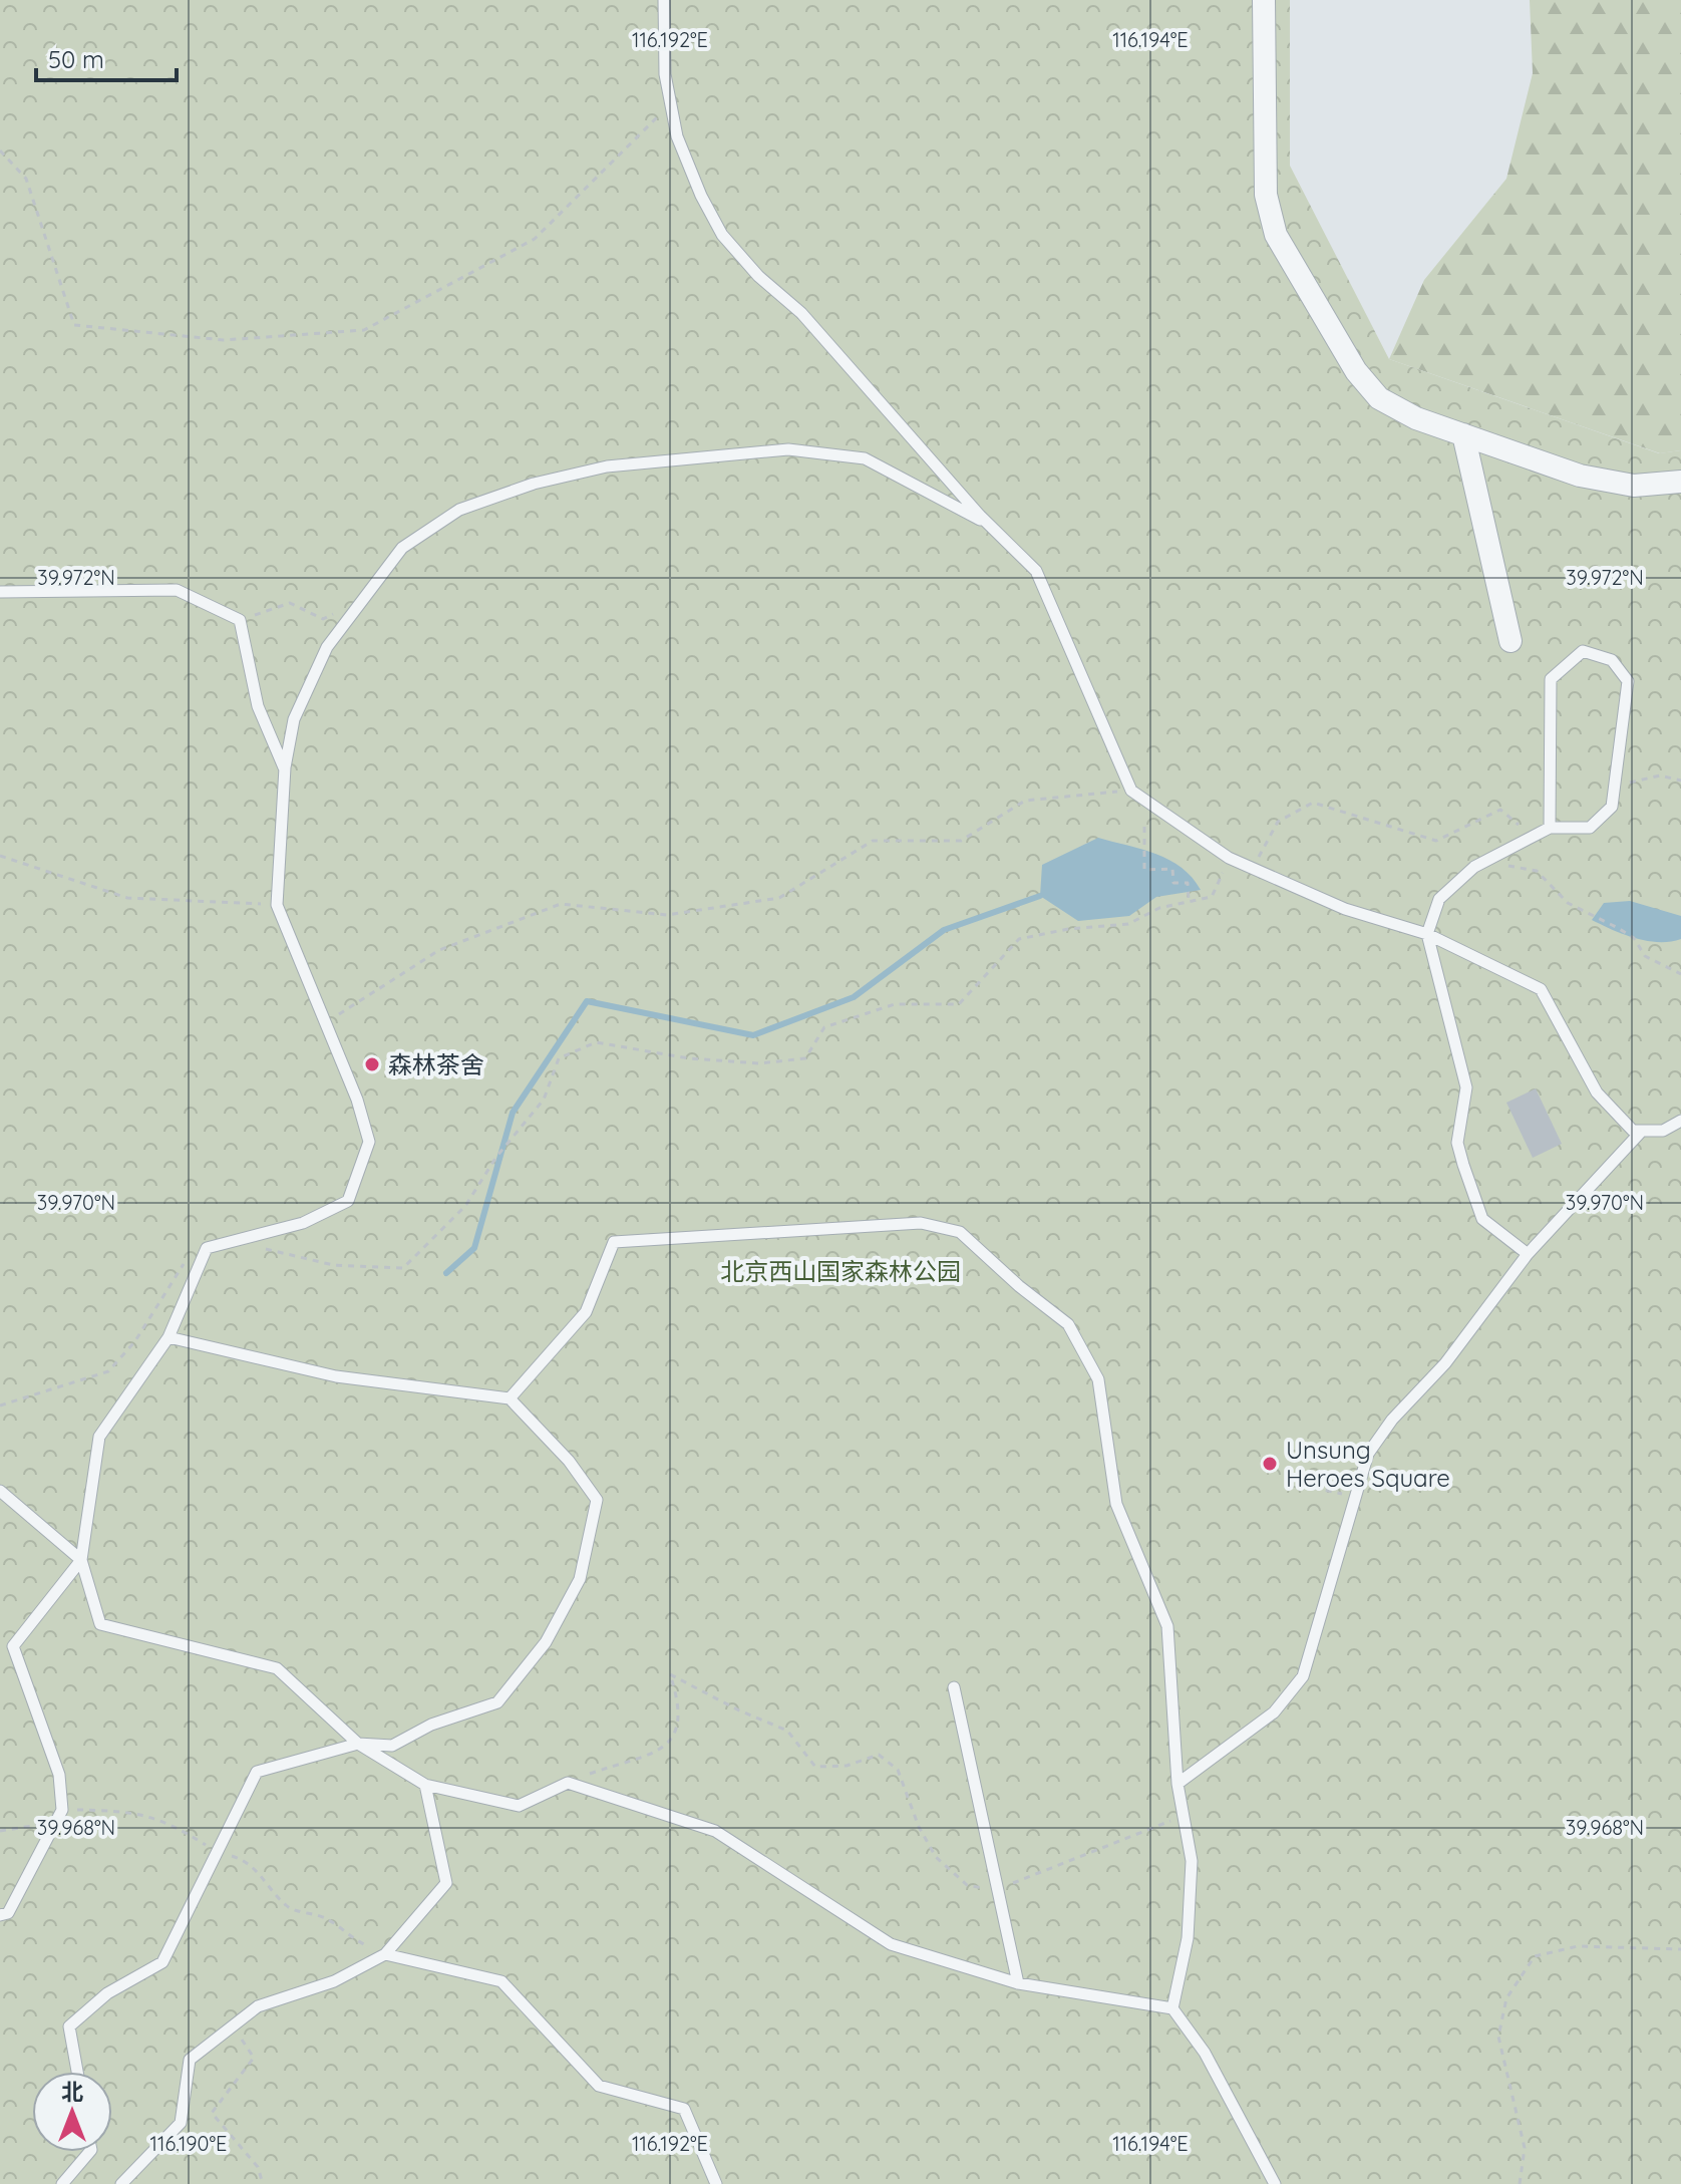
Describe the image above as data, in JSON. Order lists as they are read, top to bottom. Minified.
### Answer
{"parks":["北京西山国家森林公园"],"places":["森林茶舍","Unsung Heroes Square"],"scale_bar":"50 m","north":"top","coordinates":["116.192°E","116.194°E","39.972°N","39.970°N","39.968°N","116.190°E"]}
